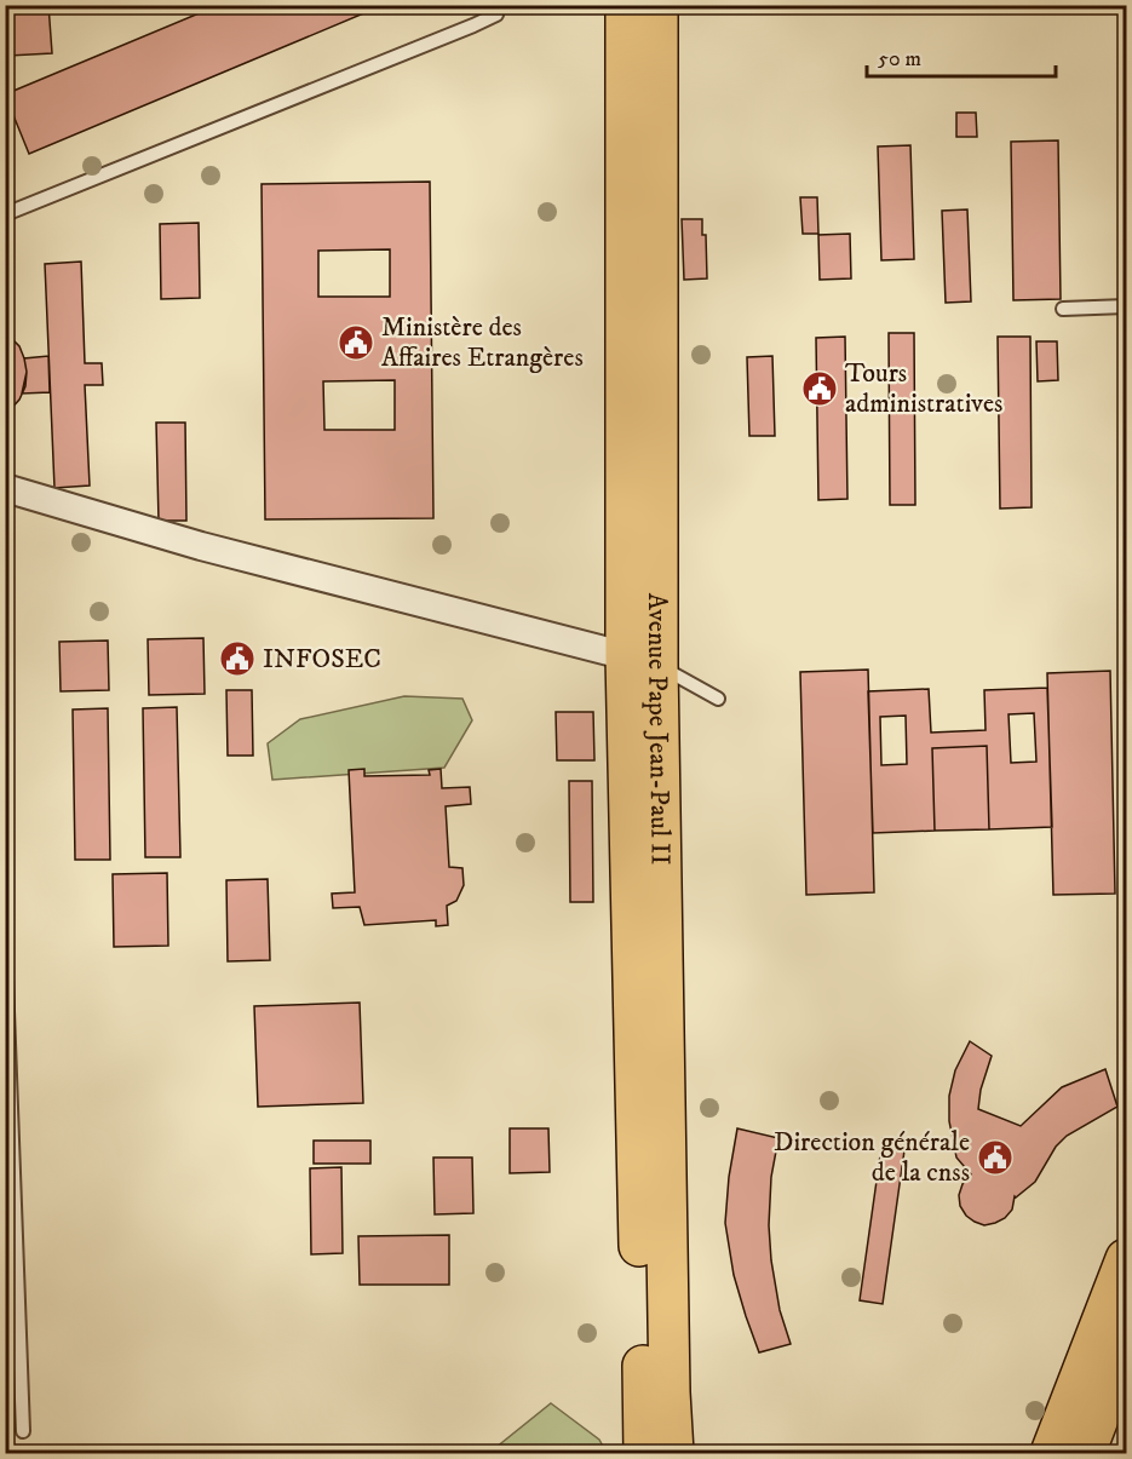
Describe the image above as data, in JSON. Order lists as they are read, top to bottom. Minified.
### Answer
{"streets":{"main road":["Avenue Pape Jean-Paul II"]},"places":{"public building":["Ministère des Affaires Etrangères","Tours administratives","INFOSEC","Direction générale de la cnss"]},"scale_bar":"50 m"}
